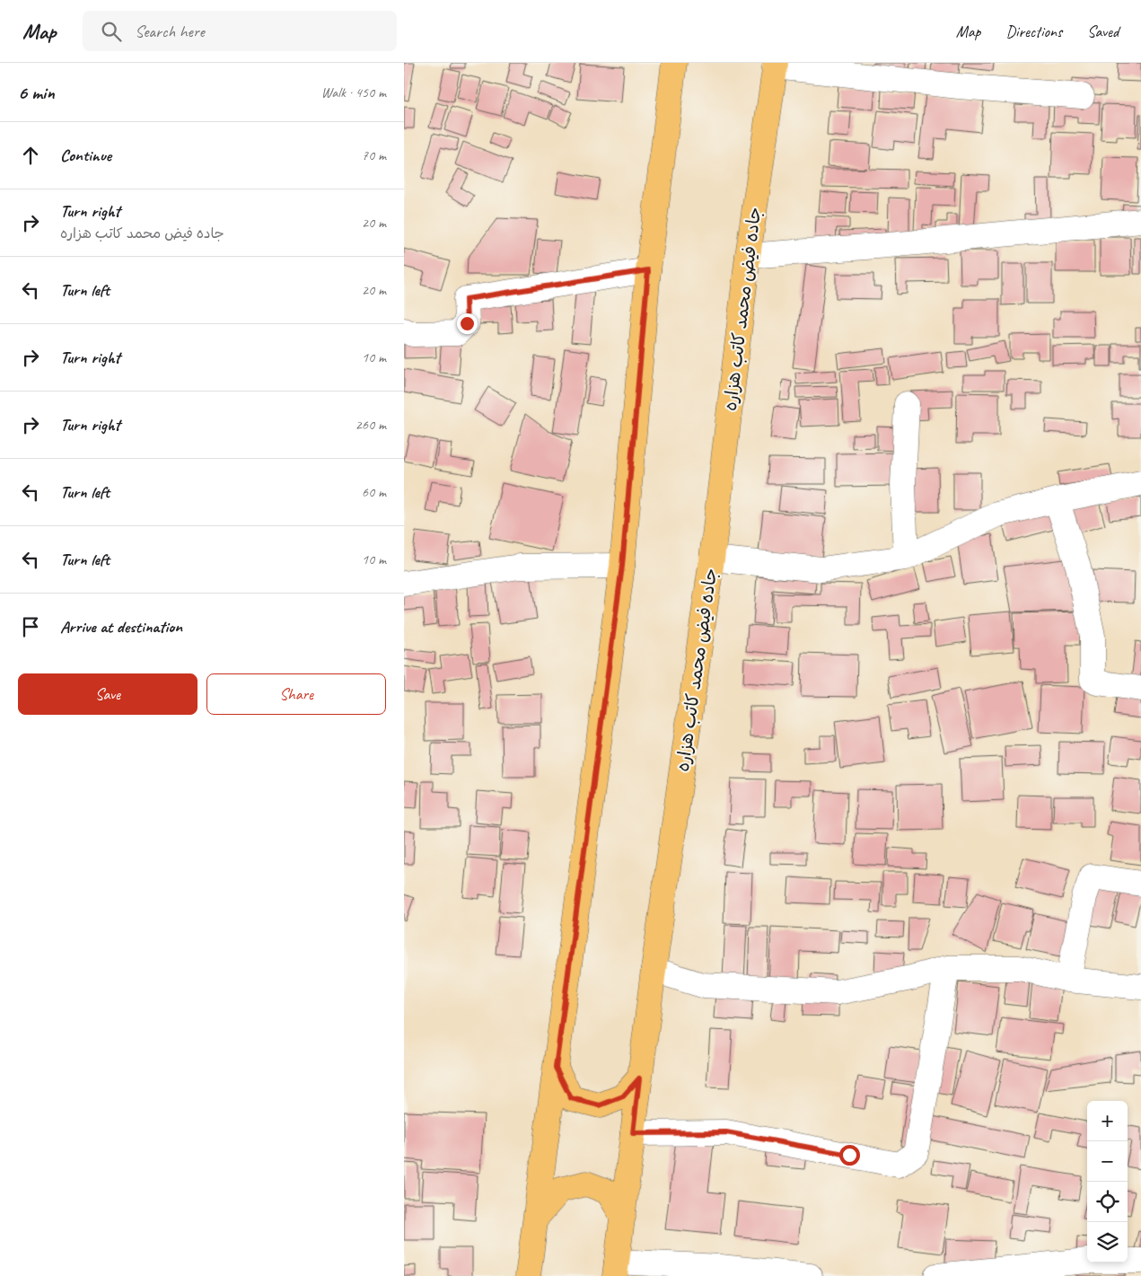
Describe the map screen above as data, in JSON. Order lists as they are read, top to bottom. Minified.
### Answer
{"streets":{"main road":["جاده فیض محمد کاتب هزاره"]},"page":{"header":"Map","search":"Search here","nav":["Map","Directions","Saved"],"heading":["6 min","Walk · 450 m"],"list":[["Continue","70 m"],["Turn right","جاده فیض محمد کاتب هزاره","20 m"],["Turn left","20 m"],["Turn right","10 m"],["Turn right","260 m"],["Turn left","60 m"],["Turn left","10 m"],"Arrive at destination"],"buttons":["Save","Share"],"map_buttons":["+","−"]}}
